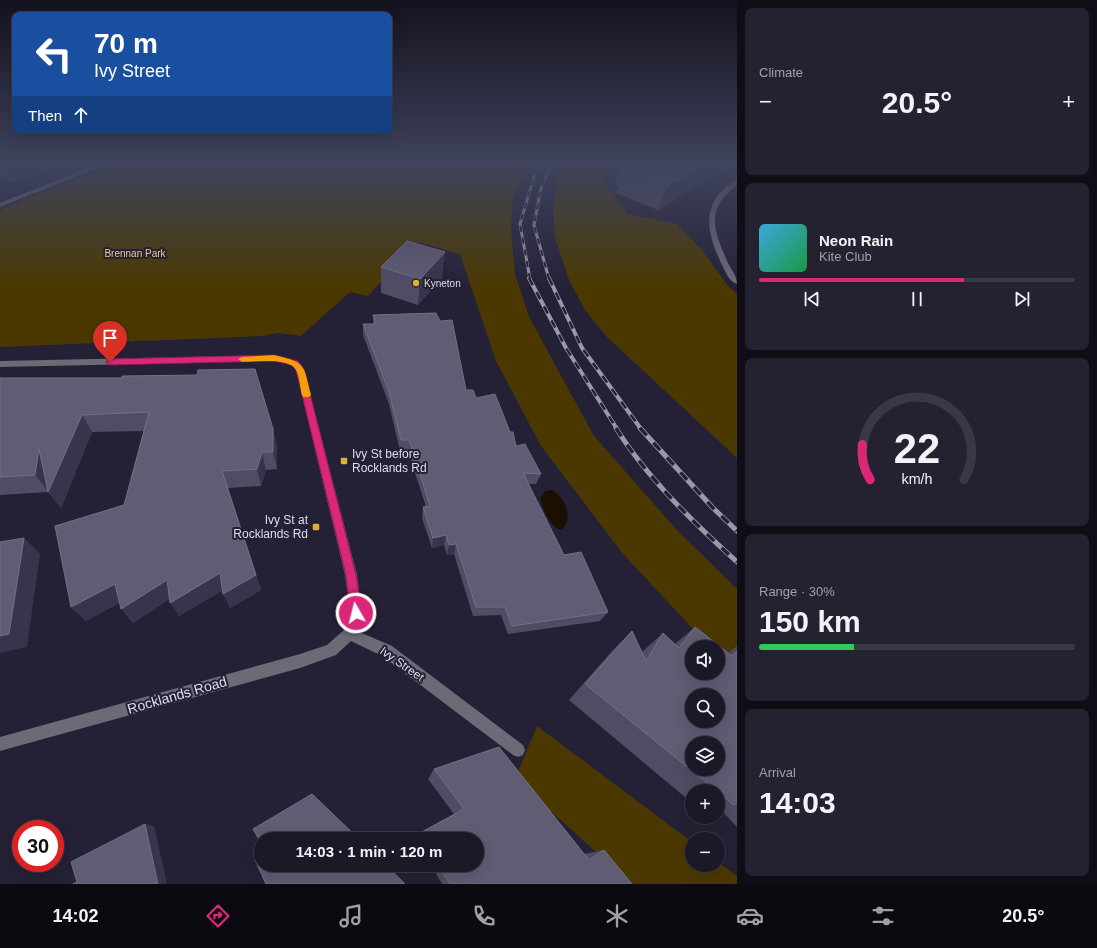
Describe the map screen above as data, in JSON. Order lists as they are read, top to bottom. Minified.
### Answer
{"streets":{"street":["Ivy Street","Rocklands Road"]},"crossings":[["Ivy Street","Rocklands Road"]],"parks":["Brennan Park"],"places":{"other":["Kyneton"],"transit":["Ivy St before Rocklands Rd","Ivy St at Rocklands Rd"]},"page":{"tile":["Climate",["Range · 30%","150 km"],["Arrival","14:03"]],"turn":["70 m","Ivy Street"],"heat":["−","20.5°","+"],"then":"Then","song":["Neon Rain","Kite Club"],"map_buttons":["+","−"],"limit":"30","trip":"14:03 · 1 min · 120 m","tabs":["14:02","20.5°"],"gauge":["22","km/h"]}}
